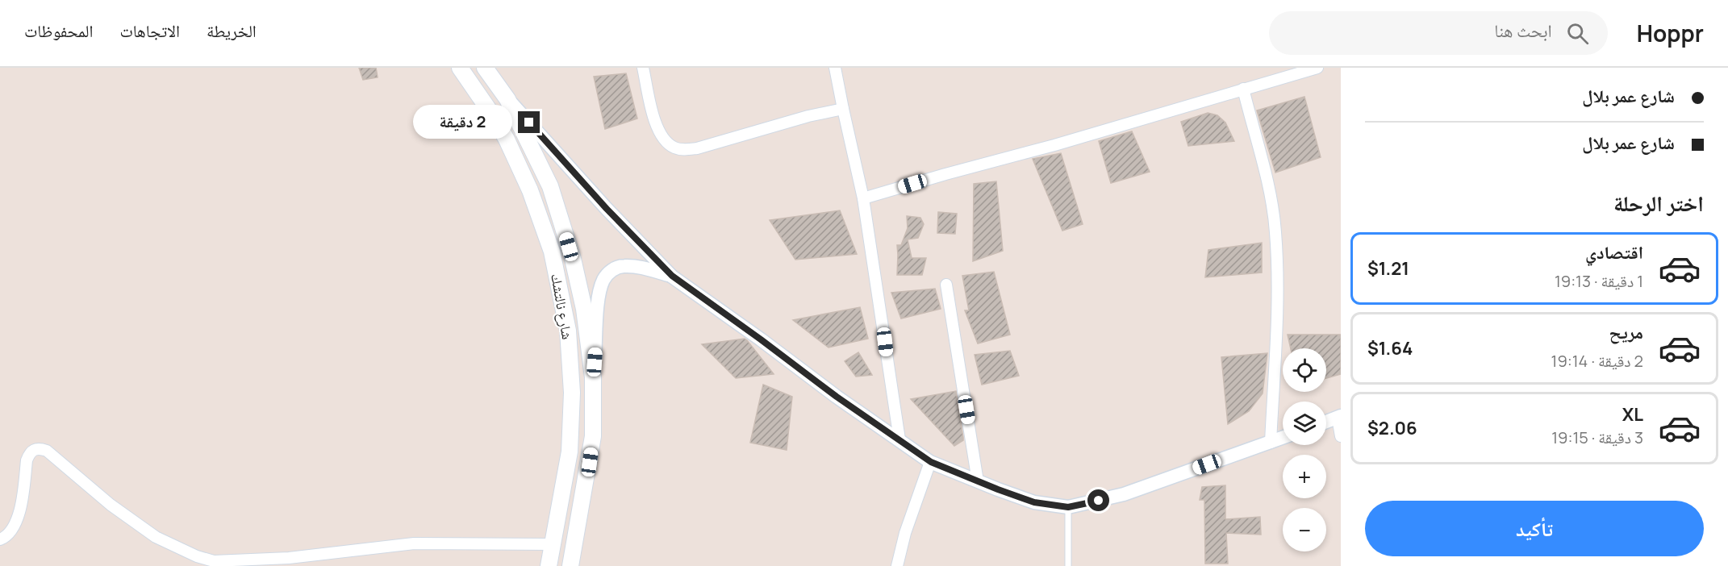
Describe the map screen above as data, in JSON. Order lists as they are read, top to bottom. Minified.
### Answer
{"streets":{"main road":["شارع نالتشك"]},"page":{"header":"Hoppr","search":"ابحث هنا","nav":["الخريطة","الاتجاهات","المحفوظات"],"banner":["شارع عمر بلال","شارع عمر بلال"],"bubble":"2 دقيقة","heading":"اختر الرحلة","list":[{"name":"اقتصادي","note":"1 دقيقة · 19:13","value":"$1.21"},{"name":"مريح","note":"2 دقيقة · 19:14","value":"$1.64"},{"name":"XL","note":"3 دقيقة · 19:15","value":"$2.06"}],"map_buttons":["+","−"],"buttons":"تأكيد"}}
